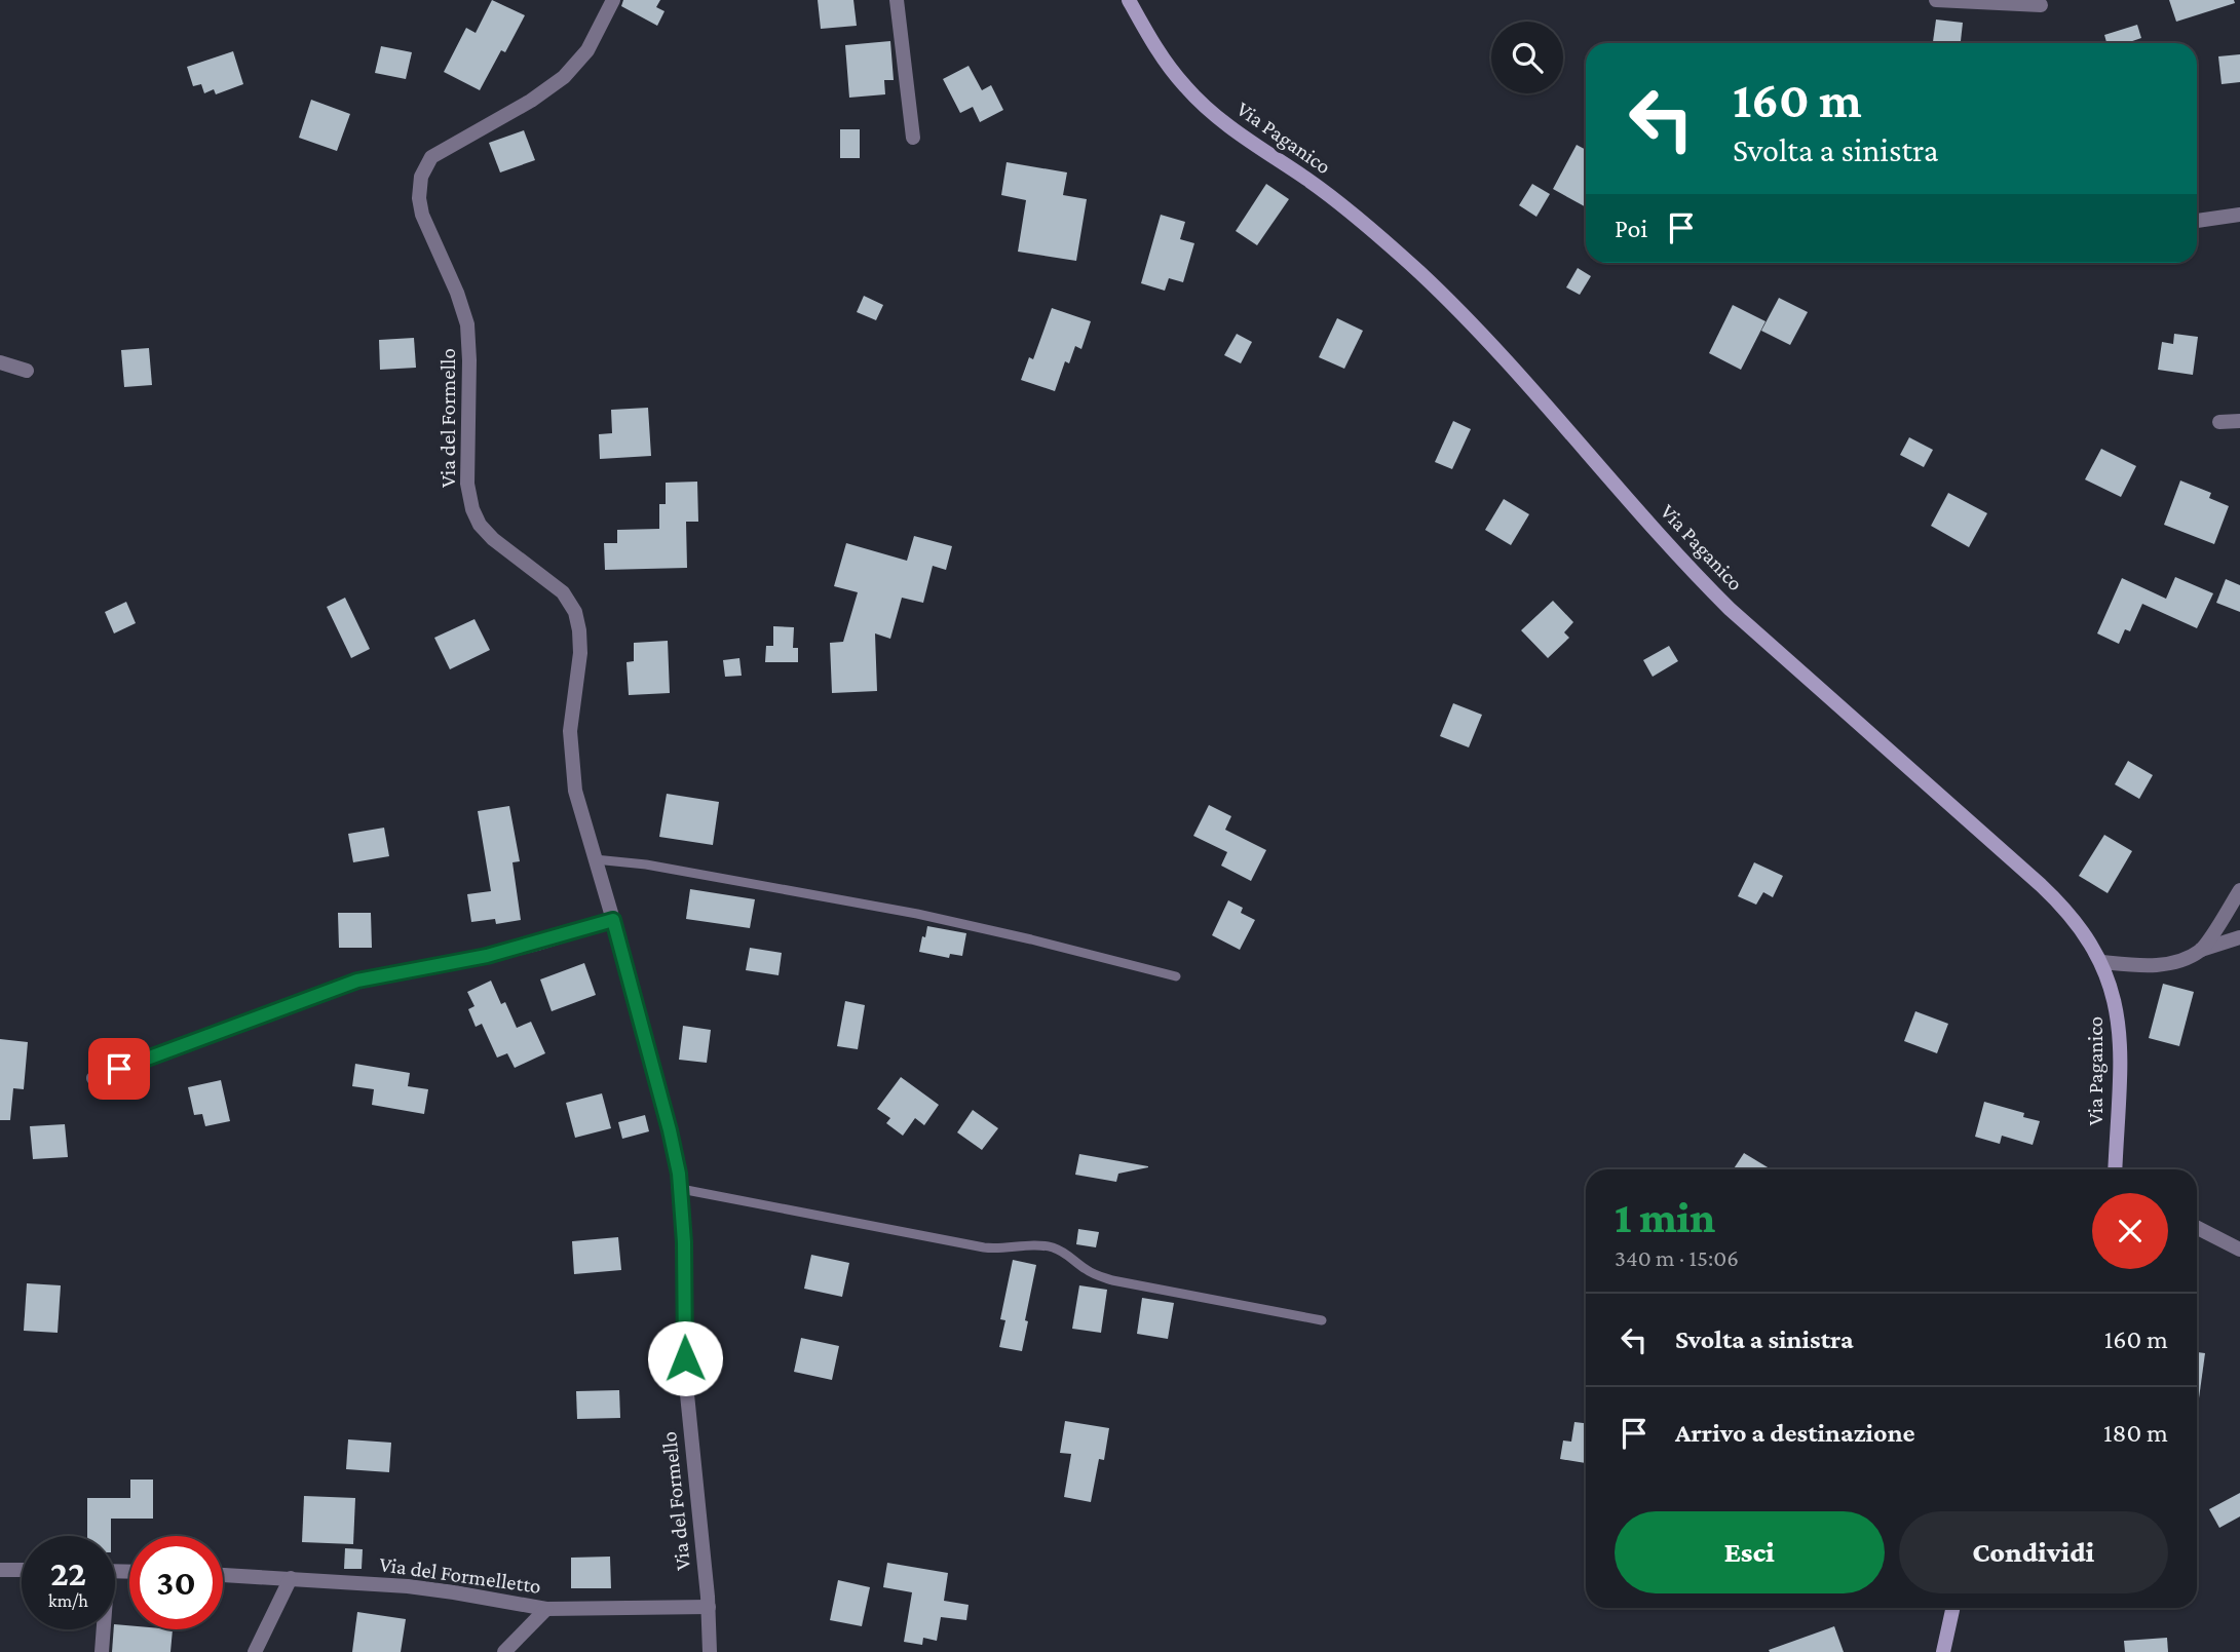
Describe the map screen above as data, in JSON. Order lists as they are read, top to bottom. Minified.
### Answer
{"streets":{"street":["Via Paganico","Via del Formello","Via del Formelletto"]},"crossings":[["Via del Formello","Via del Formelletto"]],"page":{"turn":["160 m","Svolta a sinistra"],"then":"Poi","heading":["1 min","340 m · 15:06"],"list":[{"name":"Svolta a sinistra","value":"160 m"},{"name":"Arrivo a destinazione","value":"180 m"}],"buttons":["Esci","Condividi"],"speed":"22 km/h","limit":"30"}}
